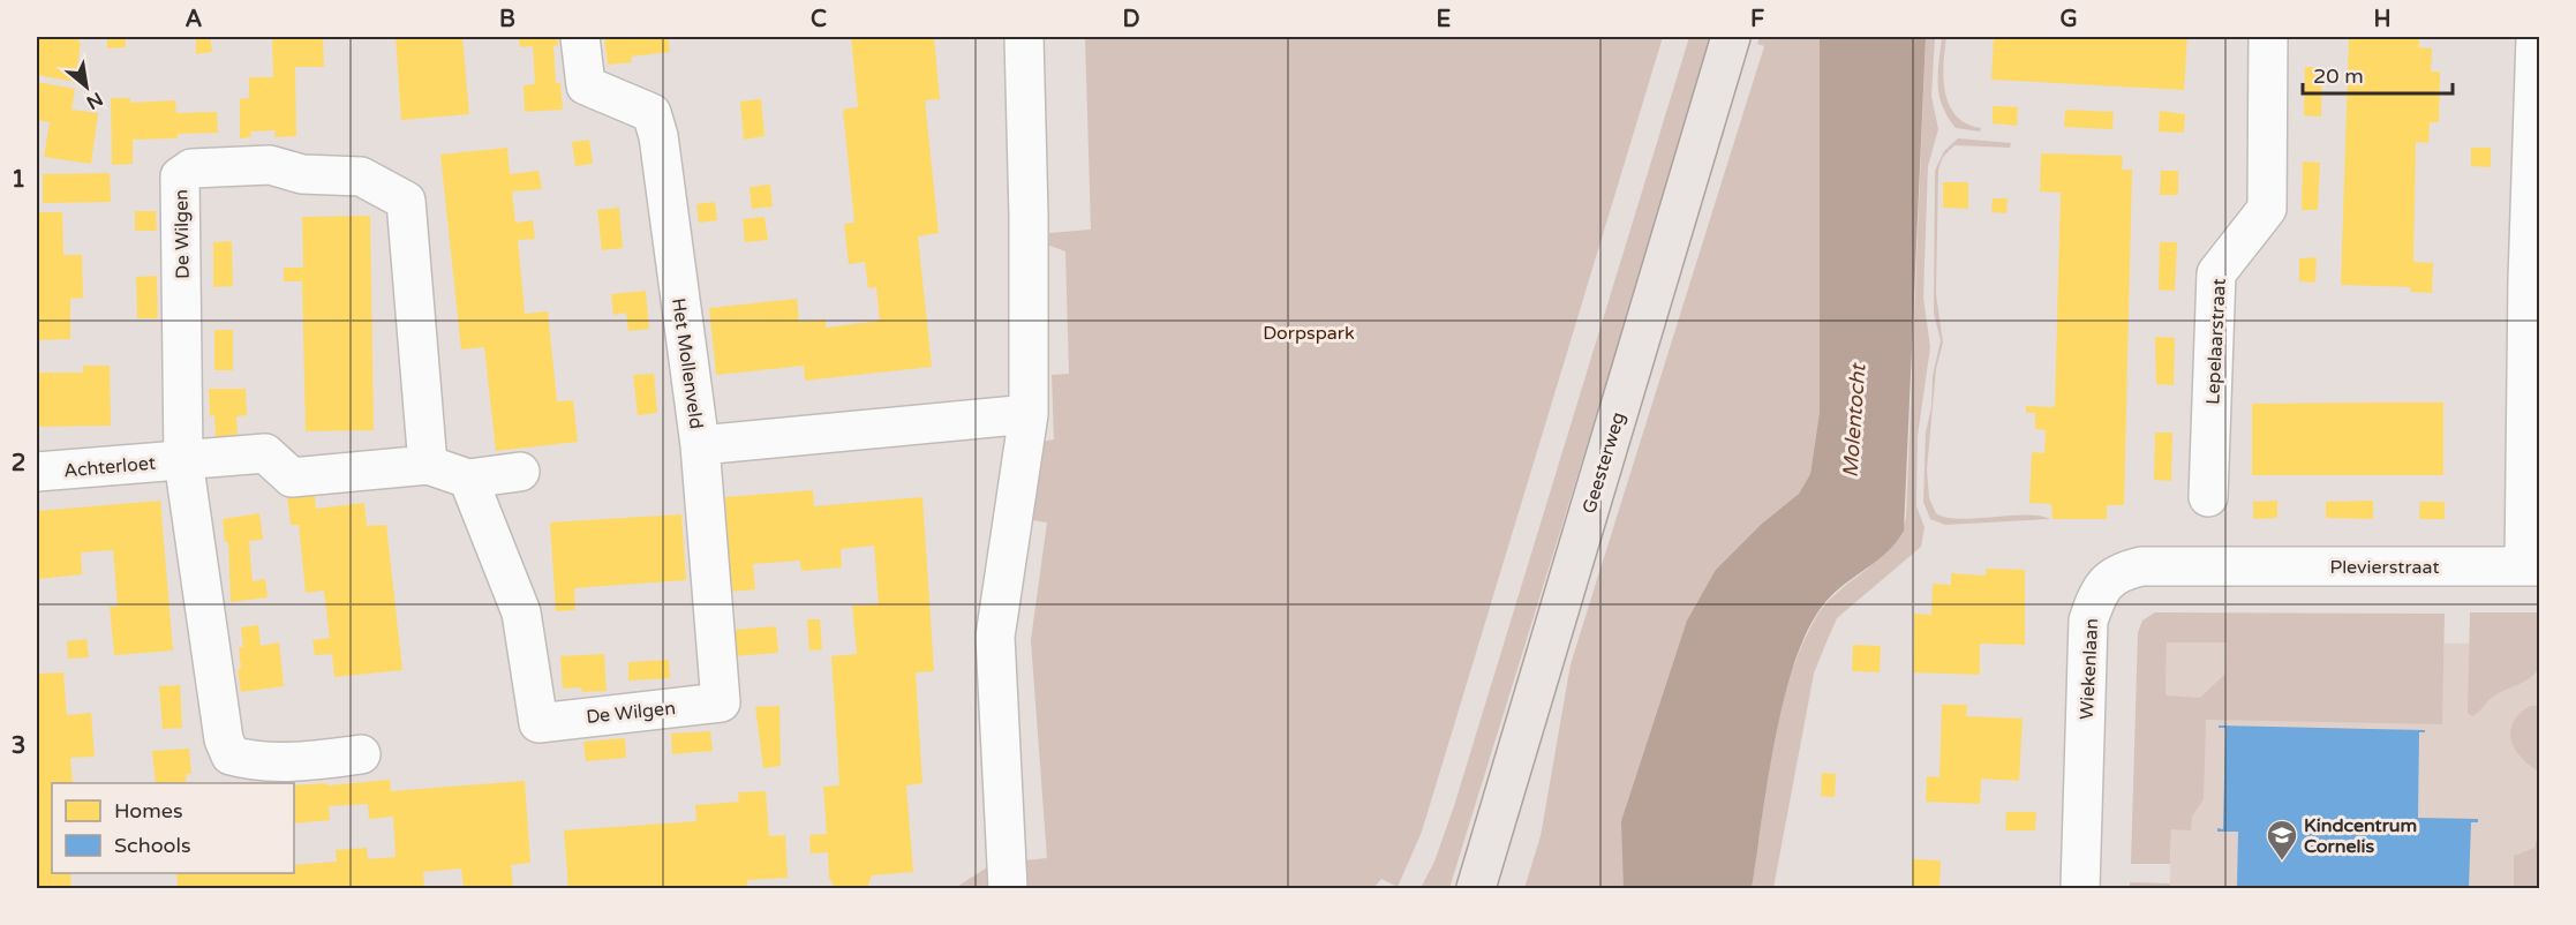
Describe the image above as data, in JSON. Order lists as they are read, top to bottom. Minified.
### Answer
{"streets":{"main road":["Geesterweg"],"street":["De Wilgen","Lepelaarstraat","Het Mollenveld","Achterloet","Plevierstraat","Wiekenlaan"]},"crossings":[["De Wilgen","Het Mollenveld"],["De Wilgen","Achterloet"],["Plevierstraat","Wiekenlaan"]],"water":["Molentocht"],"parks":["Dorpspark"],"places":{"school or university":["Kindcentrum Cornelis"]},"legend":["Homes","Schools"],"scale_bar":"20 m","north":"bottom right","grid":{"columns":["A","B","C","D","E","F","G","H"],"rows":["1","2","3"]}}
